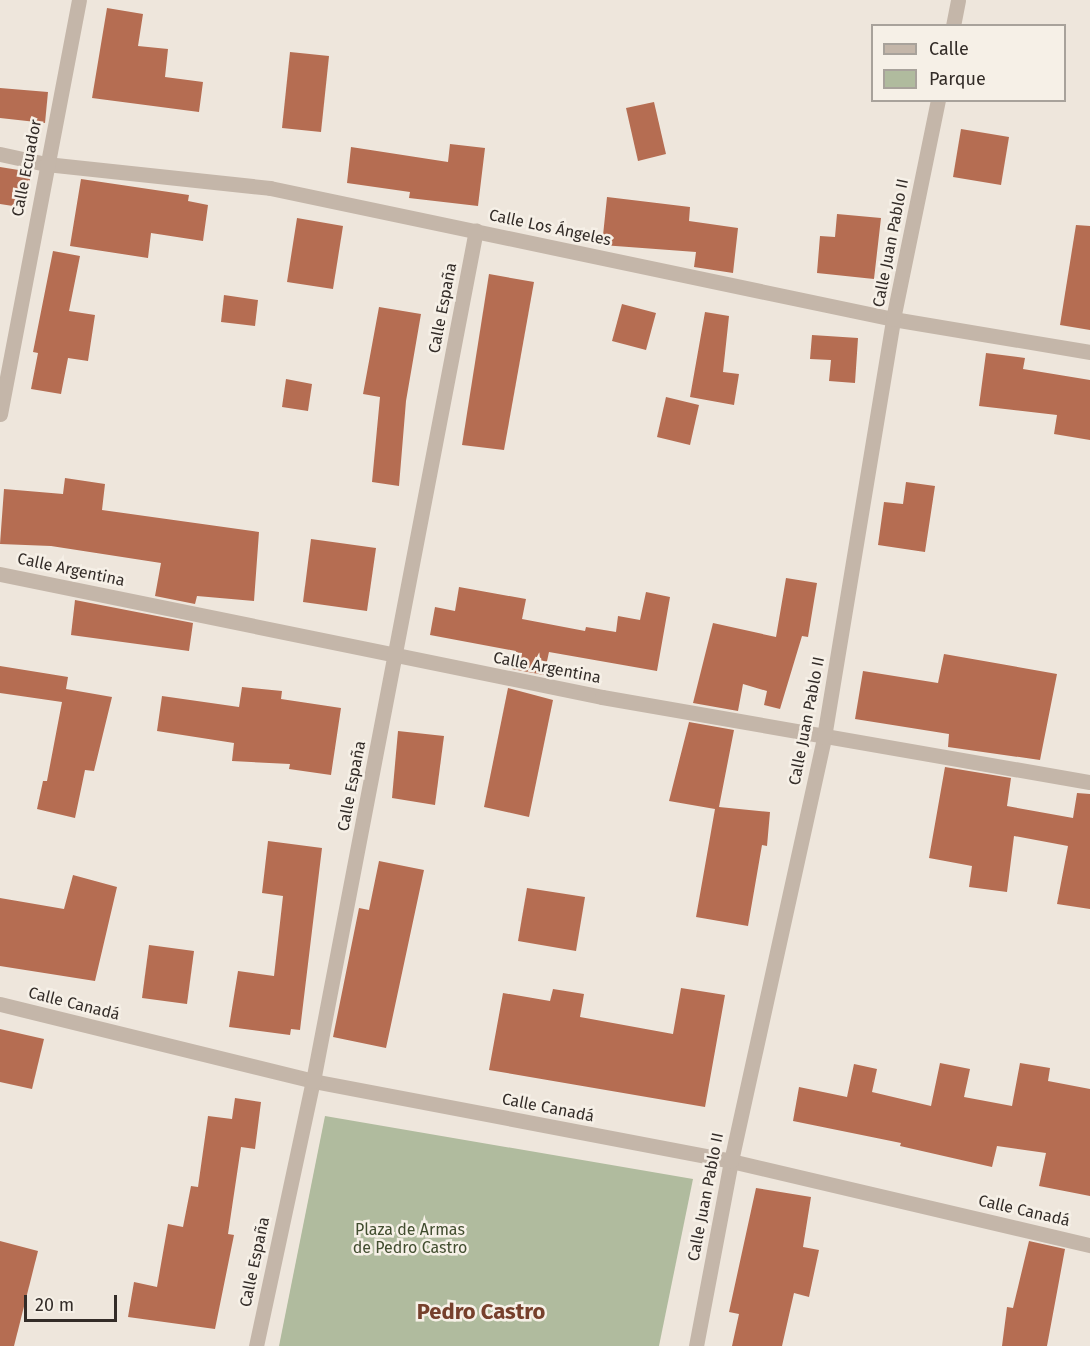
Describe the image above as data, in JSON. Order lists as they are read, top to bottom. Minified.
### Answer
{"streets":{"street":["Calle Ecuador","Calle Los Ángeles","Calle Juan Pablo II","Calle España","Calle Argentina","Calle Canadá"]},"crossings":[["Calle Ecuador","Calle Los Ángeles"],["Calle Los Ángeles","Calle Juan Pablo II"],["Calle Los Ángeles","Calle España"],["Calle Juan Pablo II","Calle Argentina"],["Calle Juan Pablo II","Calle Canadá"],["Calle España","Calle Argentina"],["Calle España","Calle Canadá"]],"districts":["Pedro Castro"],"parks":["Plaza de Armas de Pedro Castro"],"legend":["Calle","Parque"],"scale_bar":"20 m"}
